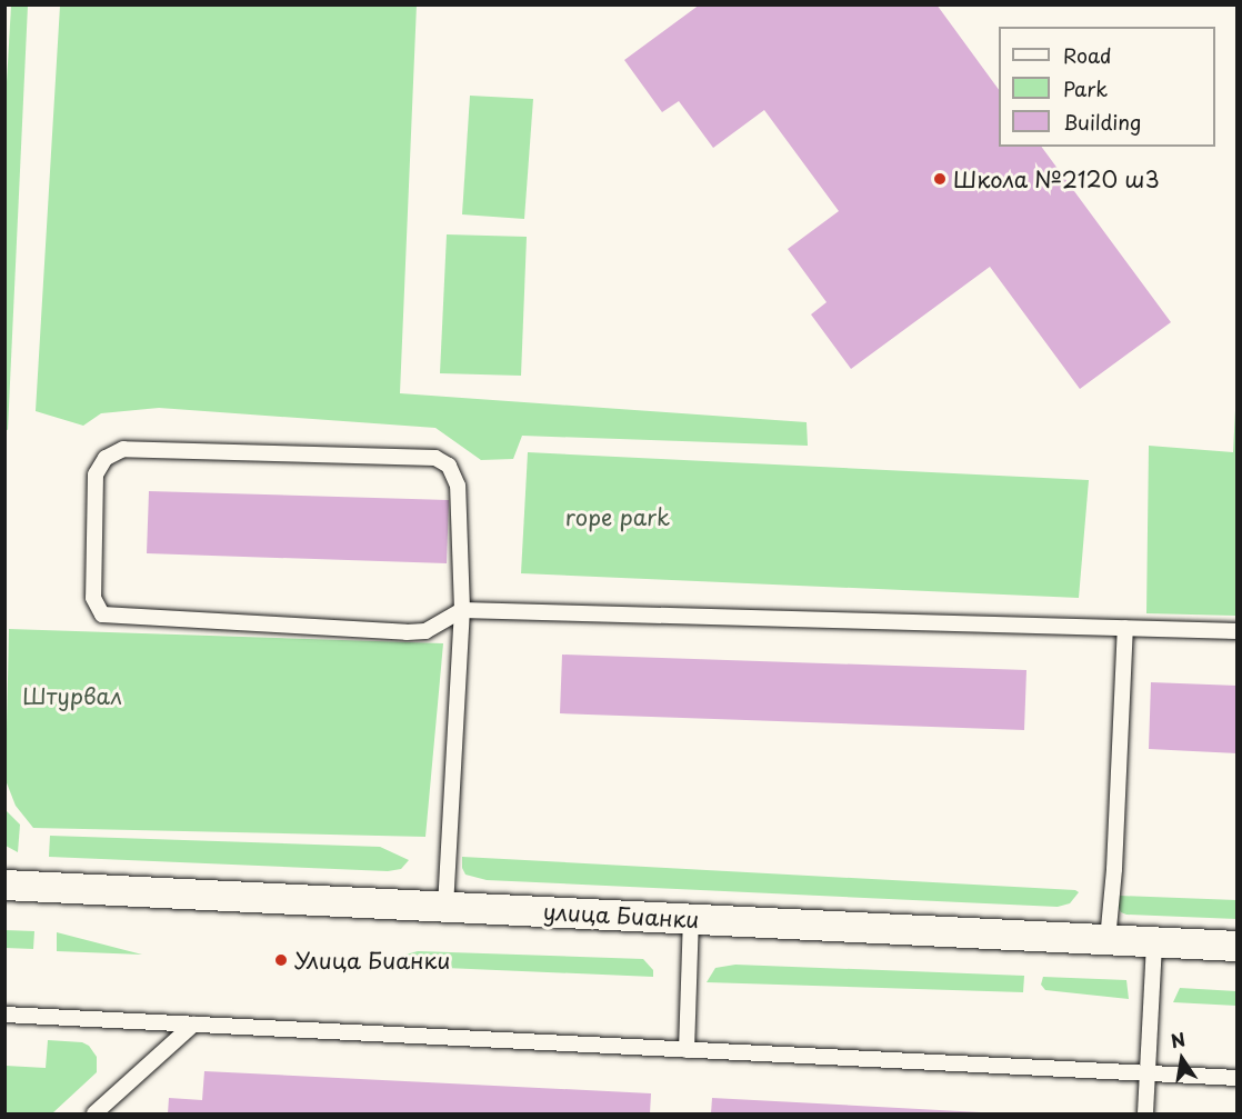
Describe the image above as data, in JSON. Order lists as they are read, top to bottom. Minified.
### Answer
{"streets":{"street":["улица Бианки"]},"parks":["rope park","Штурвал"],"places":["Школа №2120 ш3","Улица Бианки"],"legend":["Road","Park","Building"],"north":"top"}
